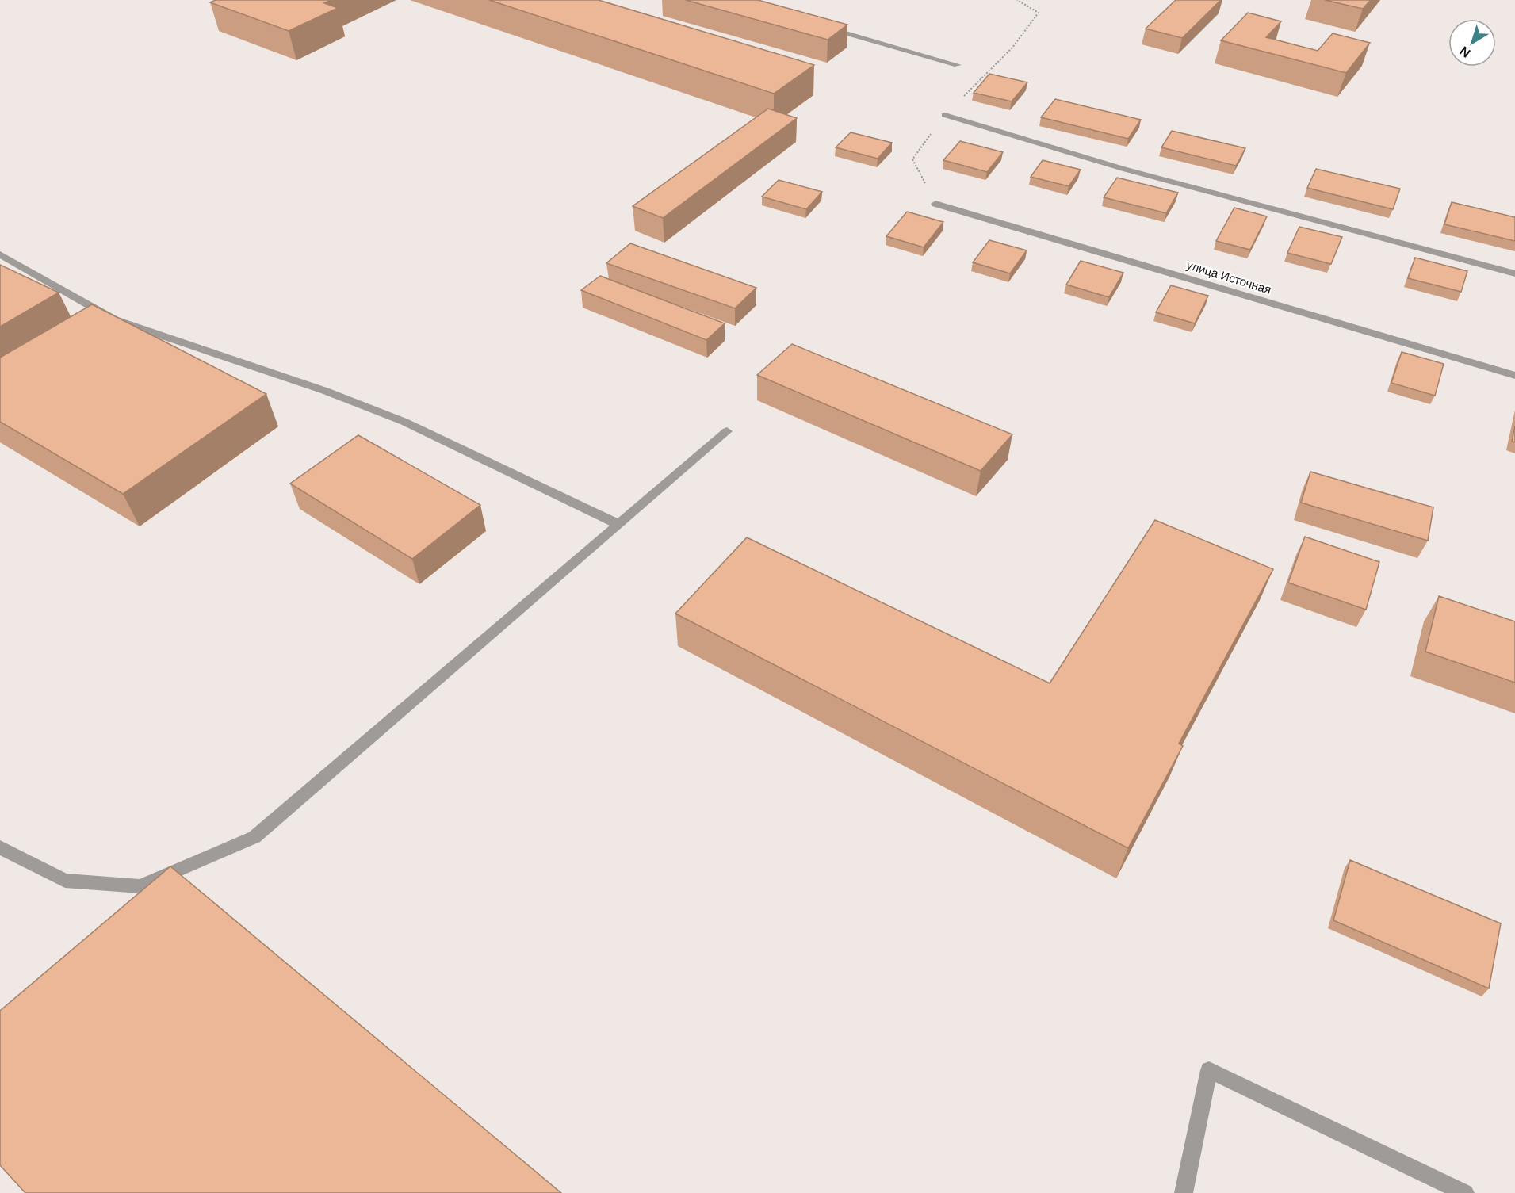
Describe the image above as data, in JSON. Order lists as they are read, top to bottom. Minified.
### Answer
{"streets":{"street":["улица Источная"]},"north":"bottom left"}
